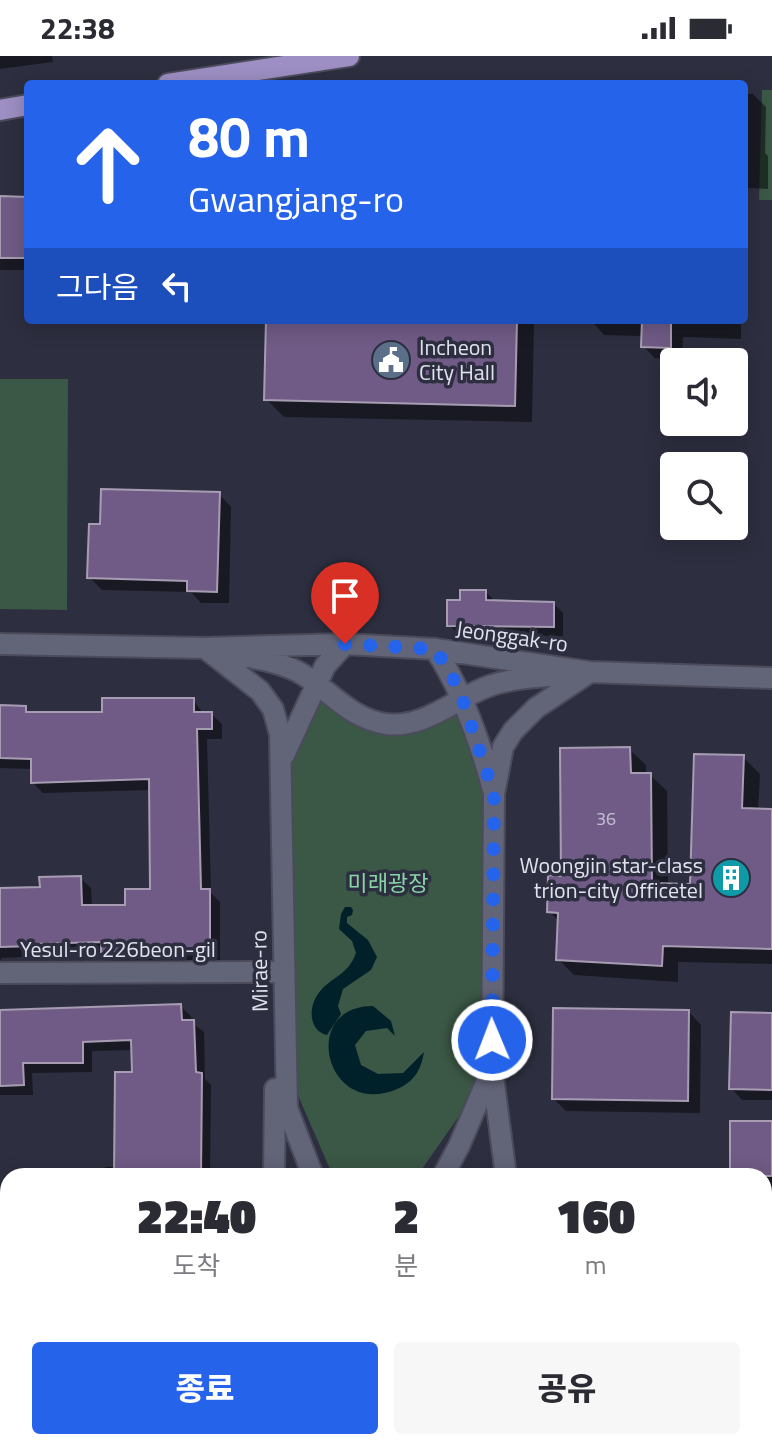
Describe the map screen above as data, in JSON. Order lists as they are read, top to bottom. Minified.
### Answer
{"streets":{"street":["Jeonggak-ro","Yesul-ro 226beon-gil","Mirae-ro"]},"crossings":[["Jeonggak-ro","Mirae-ro"],["Yesul-ro 226beon-gil","Mirae-ro"]],"parks":["미래광장"],"places":{"public building":["Incheon City Hall"],"building":["Woongjin star-class trion-city Officetel"]},"house_numbers":["36"],"page":{"status":"22:38","turn":["80 m","Gwangjang-ro"],"then":"그다음","eta":["22:40","도착","2","분","160","m"],"buttons":["종료","공유"]}}
